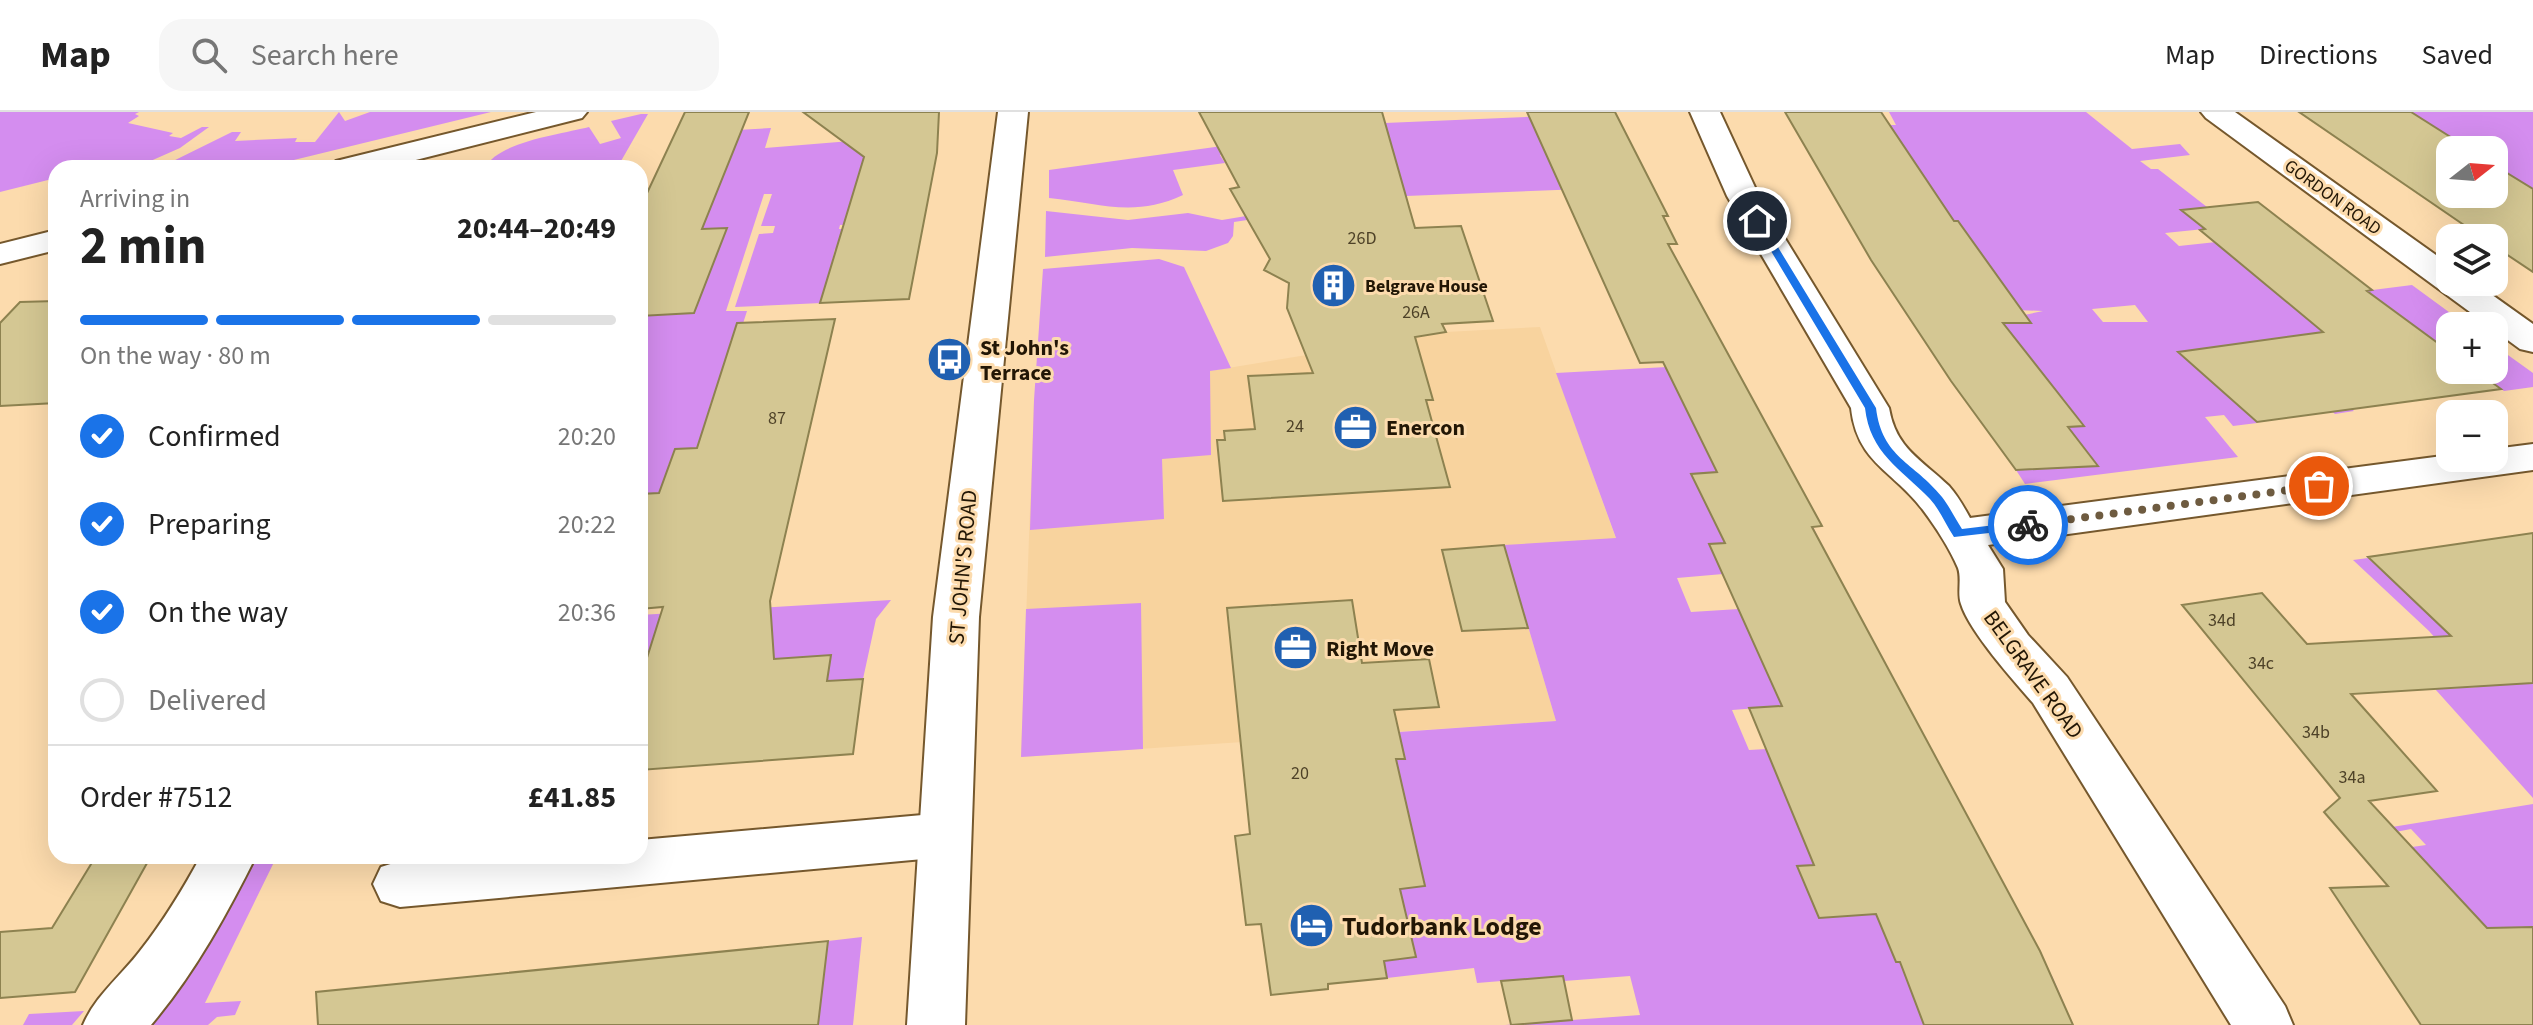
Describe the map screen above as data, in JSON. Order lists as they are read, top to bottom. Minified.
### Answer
{"streets":{"street":["GORDON ROAD","ST JOHN'S ROAD","BELGRAVE ROAD"]},"places":{"building":["Belgrave House"],"bus stop":["St John's Terrace"],"office":["Enercon","Right Move"],"hotel":["Tudorbank Lodge"]},"house_numbers":["26D","26A","87","24","34d","34c","34b","20","34a"],"north":"right","page":{"header":"Map","search":"Search here","nav":["Map","Directions","Saved"],"map_buttons":["+","−"],"heading":["2 min","Arriving in","20:44–20:49"],"panel":["Order #7512","£41.85"],"bar":"On the way · 80 m","list":[["Confirmed","20:20"],["Preparing","20:22"],["On the way","20:36"],"Delivered"]}}
